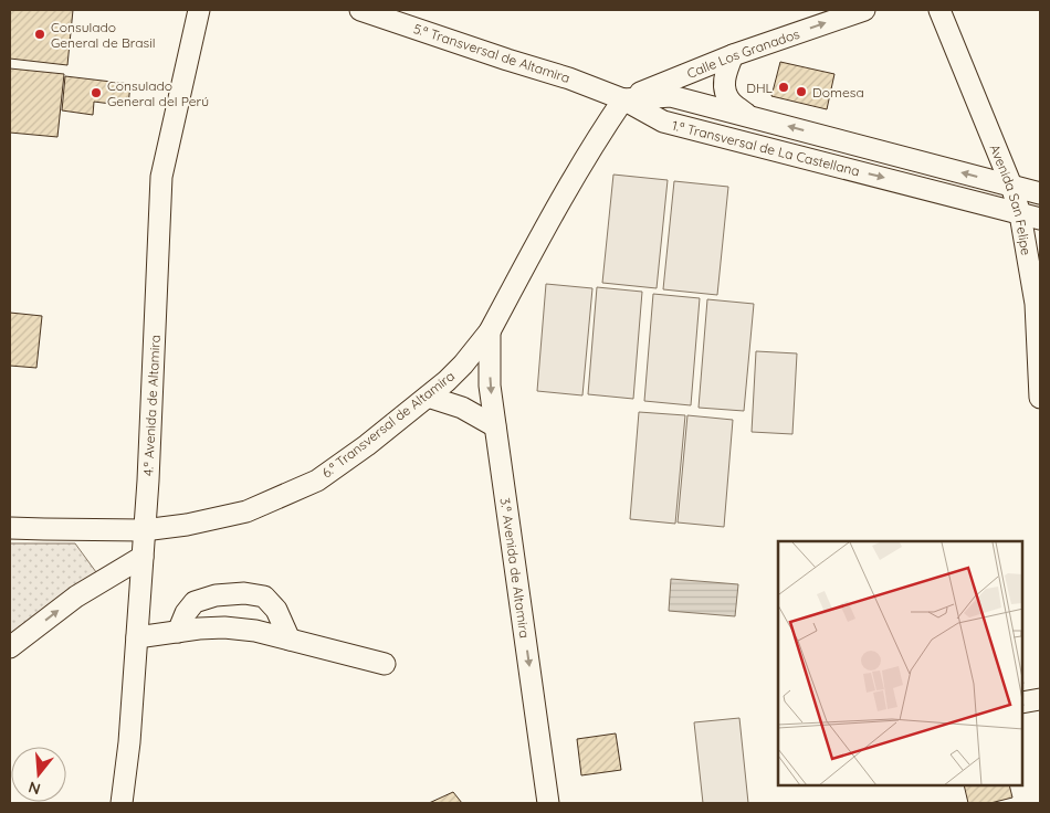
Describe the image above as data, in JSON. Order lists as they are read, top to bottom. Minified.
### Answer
{"streets":{"street":["5.ª Transversal de Altamira","Calle Los Granados","1.ª Transversal de La Castellana","Avenida San Felipe","4.ª Avenida de Altamira","6.ª Transversal de Altamira","3.ª Avenida de Altamira"]},"crossings":[["5.ª Transversal de Altamira","Calle Los Granados"],["5.ª Transversal de Altamira","1.ª Transversal de La Castellana"],["5.ª Transversal de Altamira","6.ª Transversal de Altamira"],["Calle Los Granados","1.ª Transversal de La Castellana"],["Calle Los Granados","6.ª Transversal de Altamira"],["1.ª Transversal de La Castellana","Avenida San Felipe"],["1.ª Transversal de La Castellana","6.ª Transversal de Altamira"],["4.ª Avenida de Altamira","6.ª Transversal de Altamira"],["6.ª Transversal de Altamira","3.ª Avenida de Altamira"]],"one_way":["Calle Los Granados","3.ª Avenida de Altamira"],"places":["Consulado General de Brasil","DHL","Domesa","Consulado General del Perú"],"north":"bottom"}
